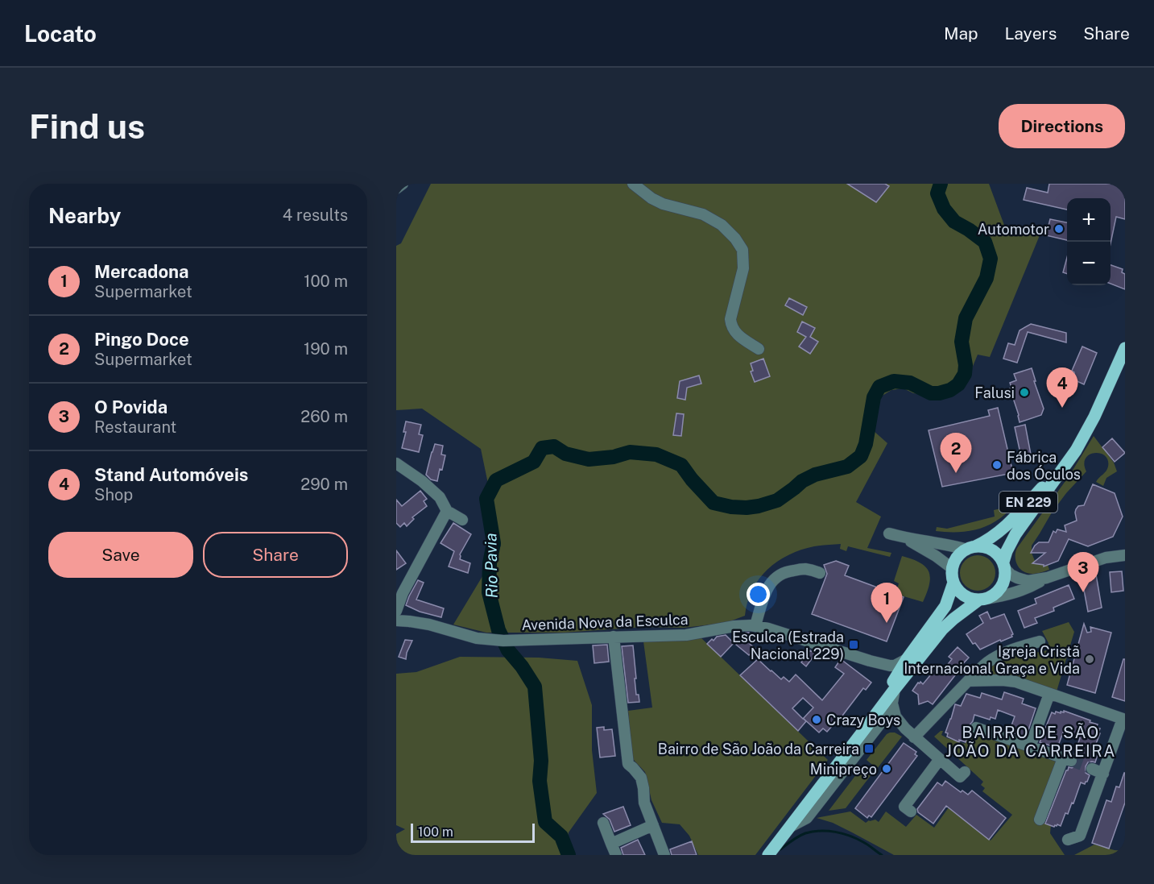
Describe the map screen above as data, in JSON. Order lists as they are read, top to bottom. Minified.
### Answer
{"streets":{"main road":["EN 229"],"street":["Avenida Nova da Esculca"]},"crossings":[["EN 229","Avenida Nova da Esculca"]],"districts":["BAIRRO DE SÃO JOÃO DA CARREIRA"],"water":["Rio Pavia"],"places":{"other":["Automotor","Falusi","Fábrica dos Óculos","Igreja Cristã Internacional Graça e Vida","Crazy Boys","Minipreço"],"transit":["Esculca (Estrada Nacional 229)","Bairro de São João da Carreira"]},"scale_bar":"100 m","page":{"header":"Locato","nav":["Map","Layers","Share"],"buttons":["Directions",["Save","Share"]],"title":"Find us","heading":["Nearby","4 results"],"map_buttons":["+","−"],"list":[{"mark":"1","name":"Mercadona","note":"Supermarket","value":"100 m"},{"mark":"2","name":"Pingo Doce","note":"Supermarket","value":"190 m"},{"mark":"3","name":"O Povida","note":"Restaurant","value":"260 m"},{"mark":"4","name":"Stand Automóveis","note":"Shop","value":"290 m"}],"pins":["4","2","3","1"],"scale":"100 m"}}
